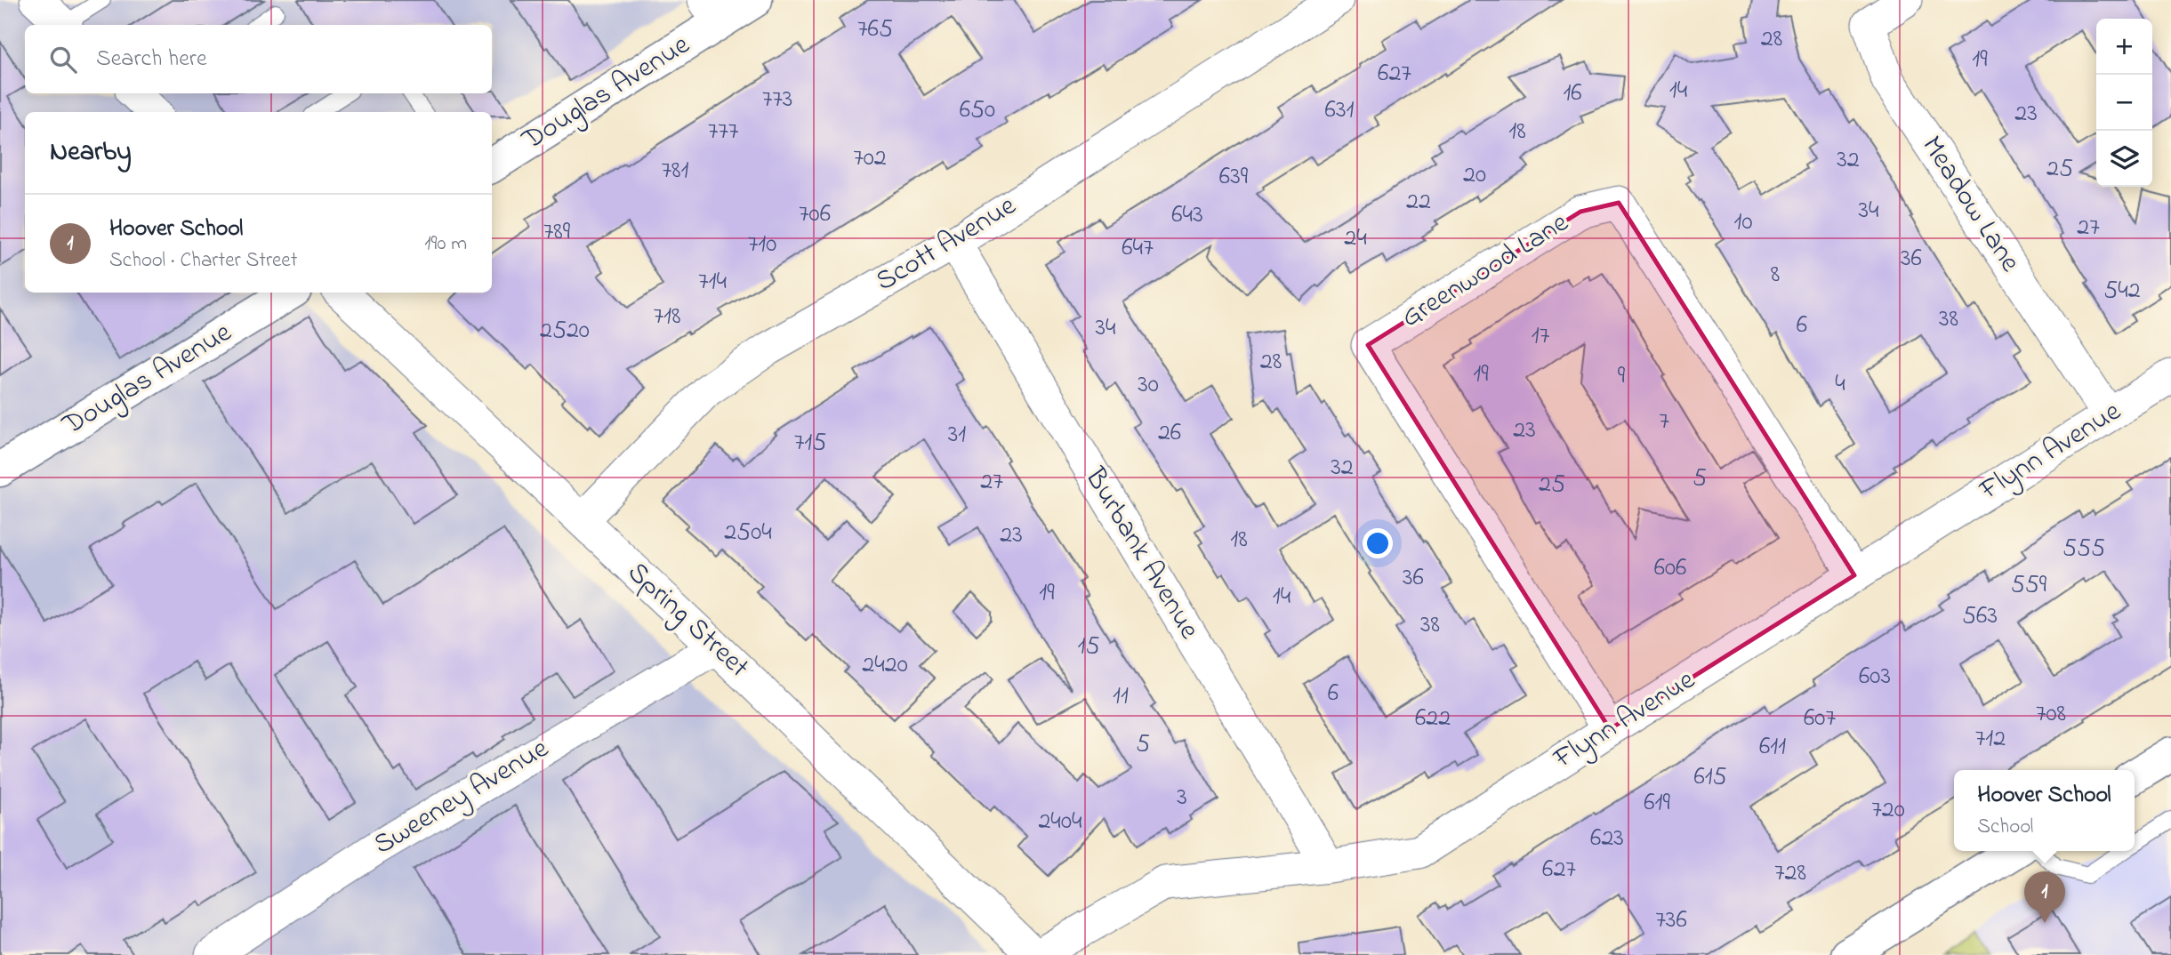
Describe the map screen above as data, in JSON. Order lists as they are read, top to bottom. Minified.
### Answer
{"streets":{"street":["Douglas Avenue","Meadow Lane","Scott Avenue","Greenwood Lane","Flynn Avenue","Burbank Avenue","Spring Street","Sweeney Avenue"]},"crossings":[["Meadow Lane","Flynn Avenue"],["Scott Avenue","Burbank Avenue"],["Scott Avenue","Spring Street"],["Greenwood Lane","Flynn Avenue"],["Flynn Avenue","Burbank Avenue"],["Spring Street","Sweeney Avenue"]],"house_numbers":["765","28","19","627","14","16","773","650","631","23","777","18","702","32","25","781","20","639","22","34","706","643","10","27","789","24","710","647","36","8","714","542","718","38","6","34","2520","17","28","19","9","4","30","7","23","26","31","715","32","5","27","25","2504","23","18","555","606","36","559","19","14","563","38","15","2420","603","6","11","708","622","607","712","5","611","615","3","619","720","2404","623","627","728","736"],"page":{"map_buttons":["+","−"],"search":"Search here","heading":"Nearby","list":[{"mark":"1","name":"Hoover School","note":"School · Charter Street","value":"190 m"}],"popup":["Hoover School","School"],"pins":"1"}}
